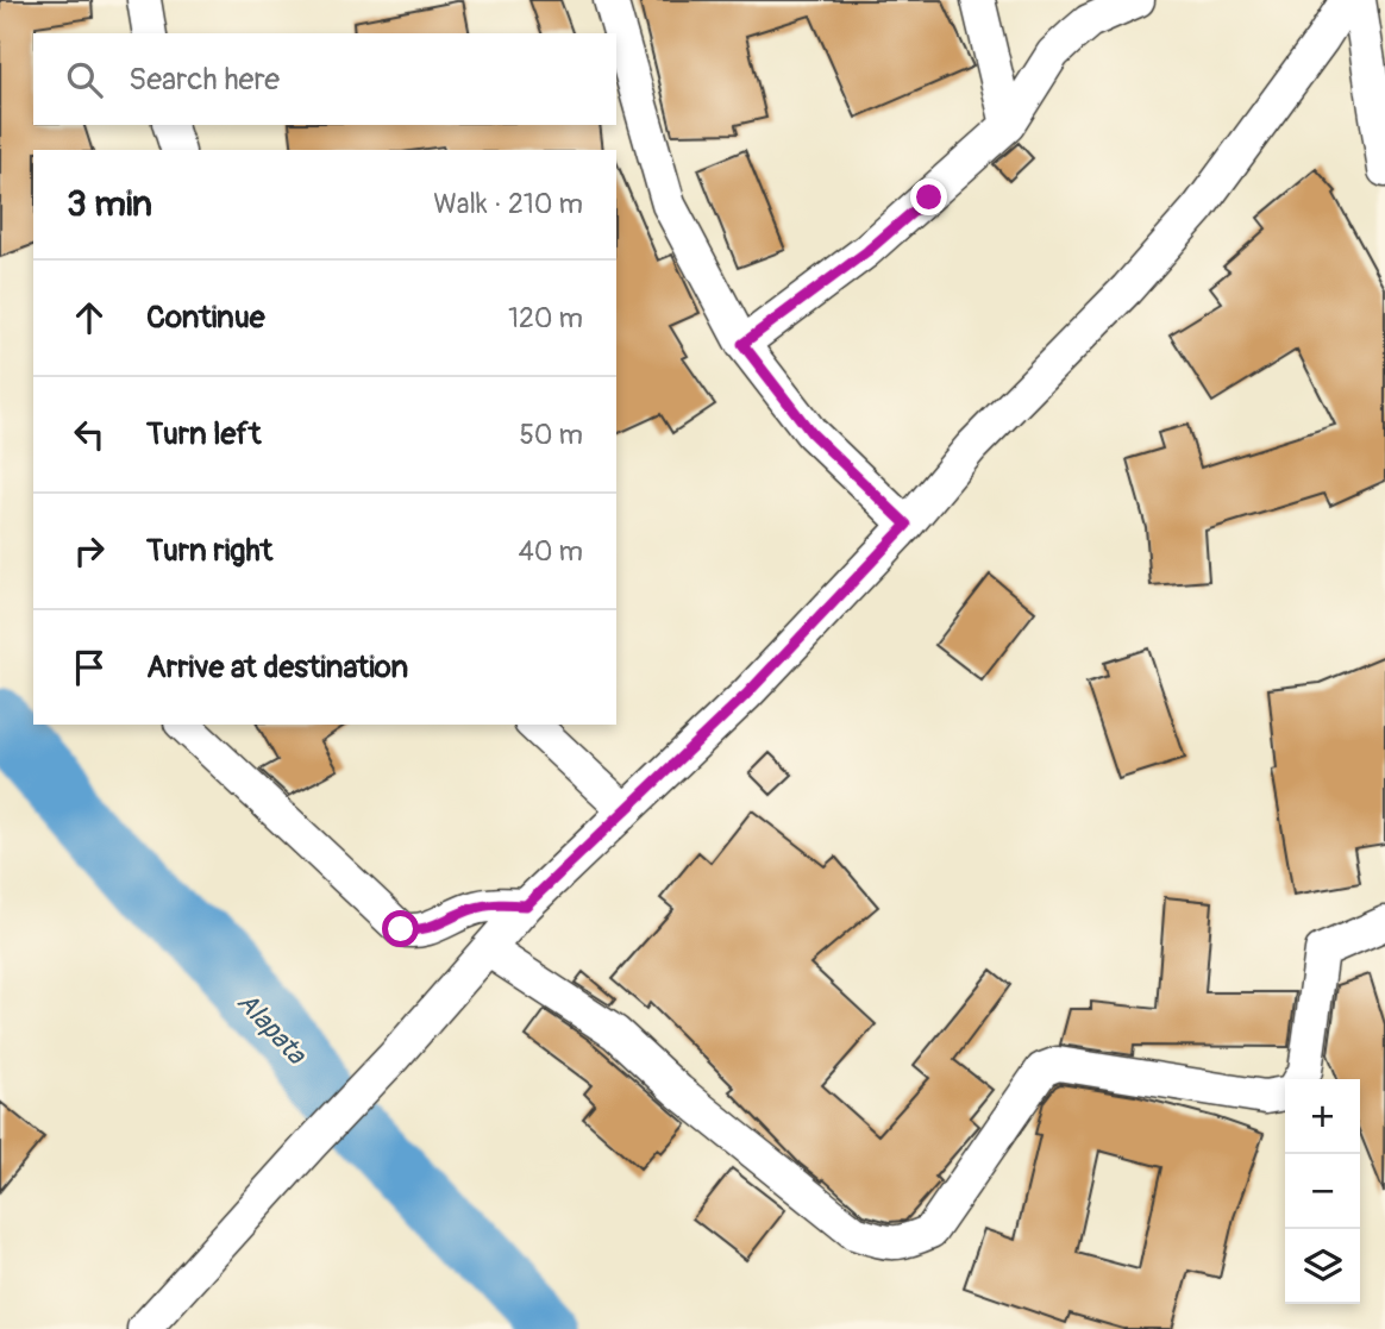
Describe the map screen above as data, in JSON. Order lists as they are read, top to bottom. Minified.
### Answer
{"water":["Alapata"],"page":{"search":"Search here","heading":["3 min","Walk · 210 m"],"list":[["Continue","120 m"],["Turn left","50 m"],["Turn right","40 m"],"Arrive at destination"],"map_buttons":["+","−"]}}
